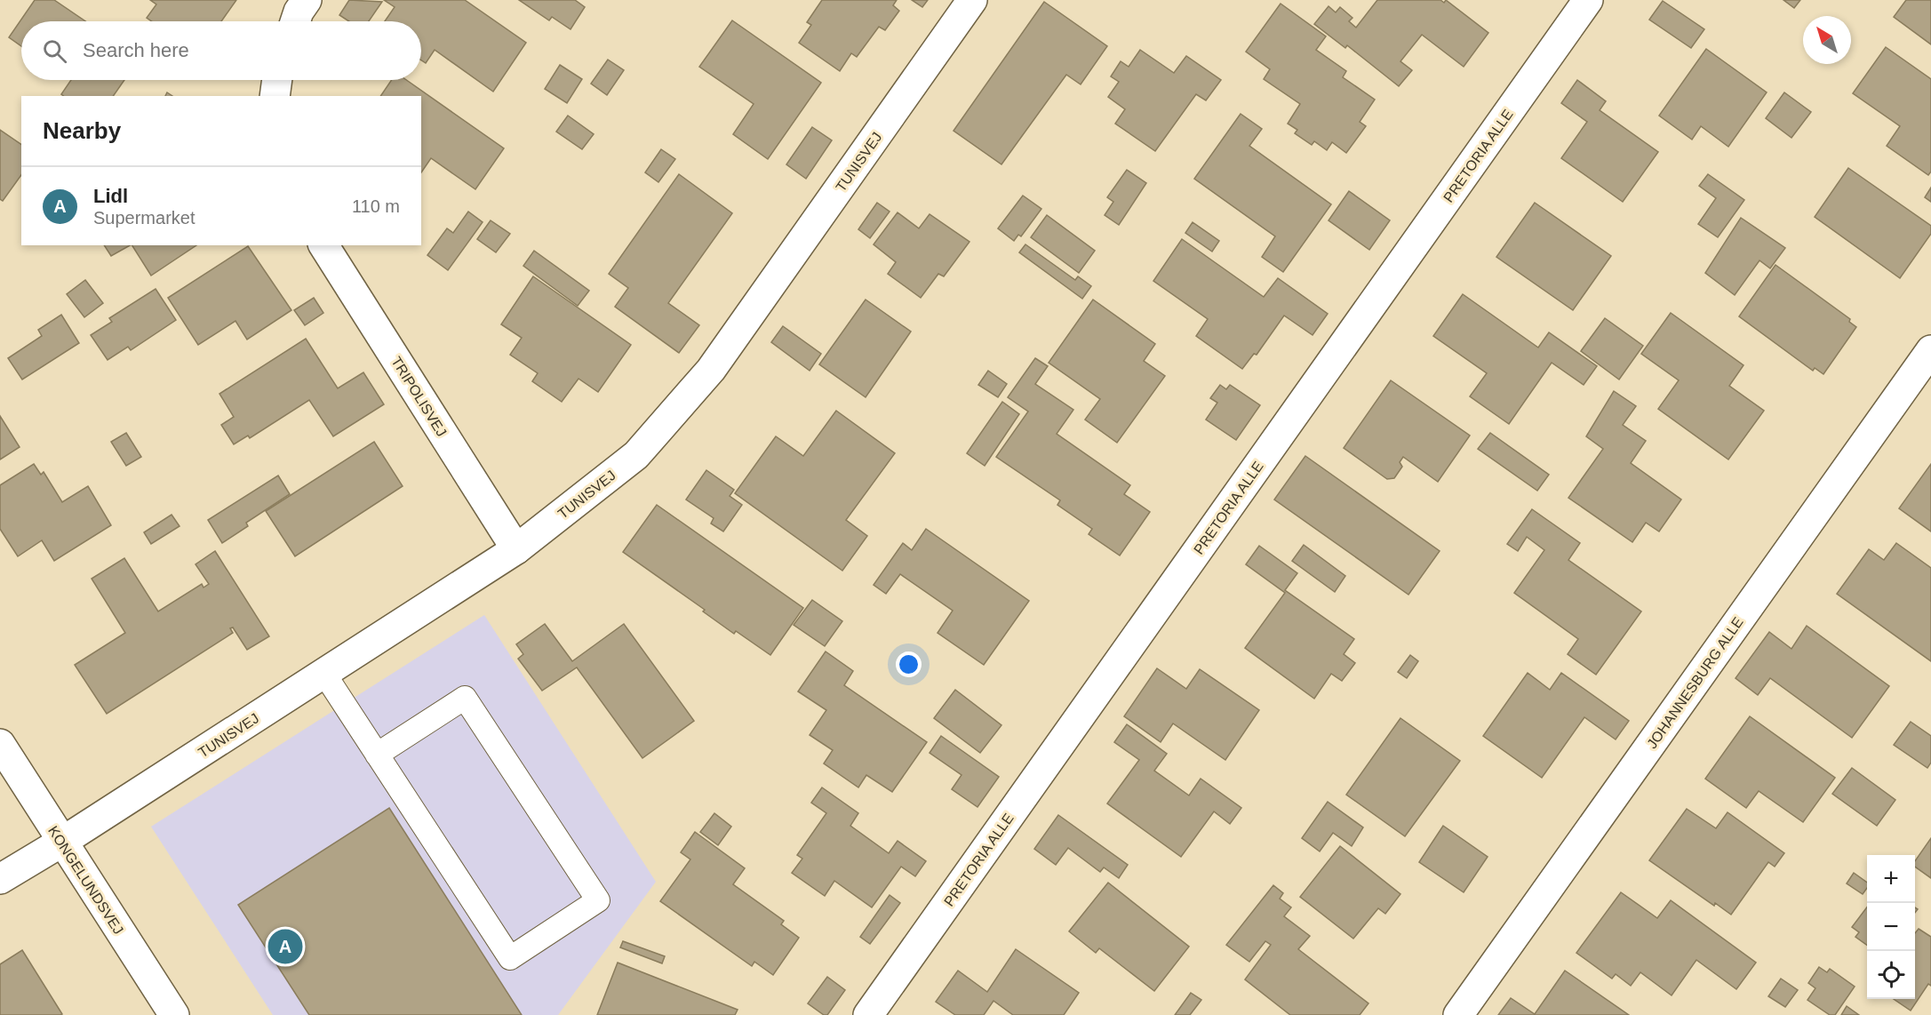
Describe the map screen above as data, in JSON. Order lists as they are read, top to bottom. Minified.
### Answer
{"streets":{"street":["PRETORIA ALLE","TUNISVEJ","TRIPOLISVEJ","JOHANNESBURG ALLE","KONGELUNDSVEJ"]},"crossings":[["TUNISVEJ","TRIPOLISVEJ"],["TUNISVEJ","KONGELUNDSVEJ"]],"north":"top left","page":{"search":"Search here","heading":"Nearby","list":[{"mark":"A","name":"Lidl","note":"Supermarket","value":"110 m"}],"map_buttons":["+","−"],"pins":"A"}}
